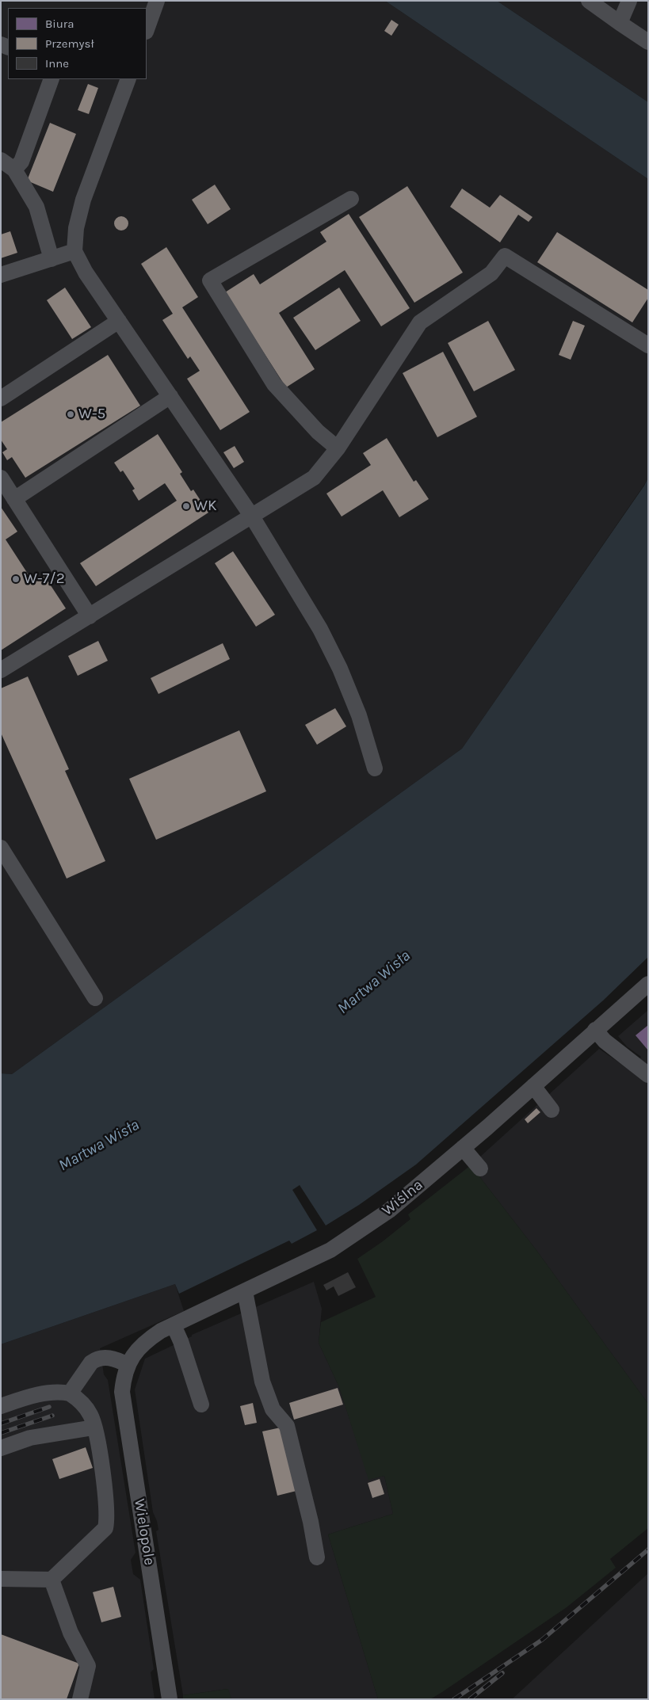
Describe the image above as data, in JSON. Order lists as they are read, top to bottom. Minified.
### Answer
{"streets":{"street":["Wiślna","Wielopole"]},"crossings":[["Wiślna","Wielopole"]],"water":["Martwa Wisła"],"places":["W-5","WK","W-7/2"],"legend":["Biura","Przemysł","Inne"]}
